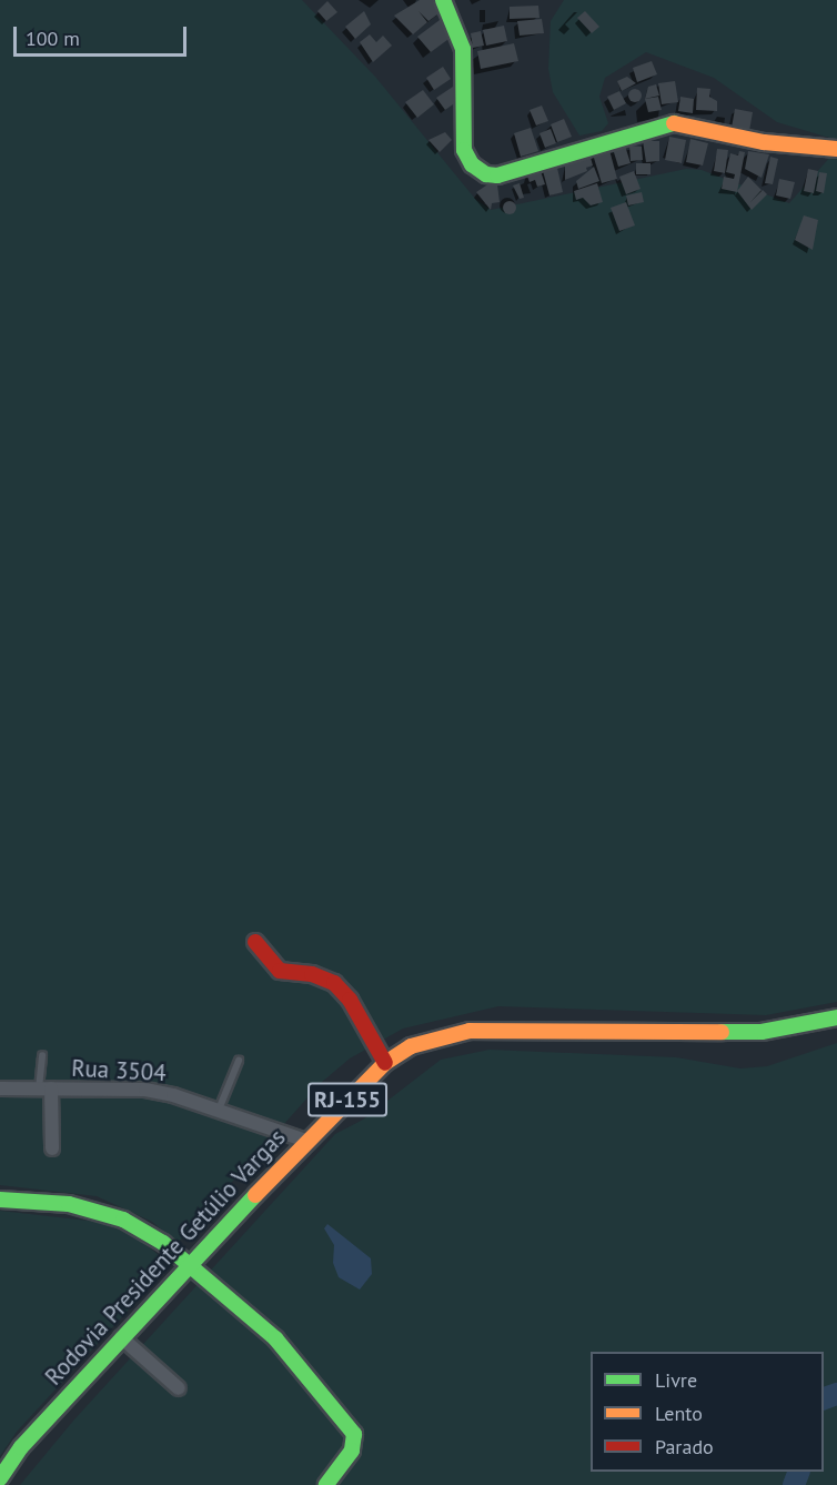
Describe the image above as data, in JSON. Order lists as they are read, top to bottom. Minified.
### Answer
{"streets":{"street":["Rua 3504","RJ-155","Rodovia Presidente Getúlio Vargas"]},"crossings":[["Rua 3504","Rodovia Presidente Getúlio Vargas"]],"legend":["Livre","Lento","Parado"],"scale_bar":"100 m"}
